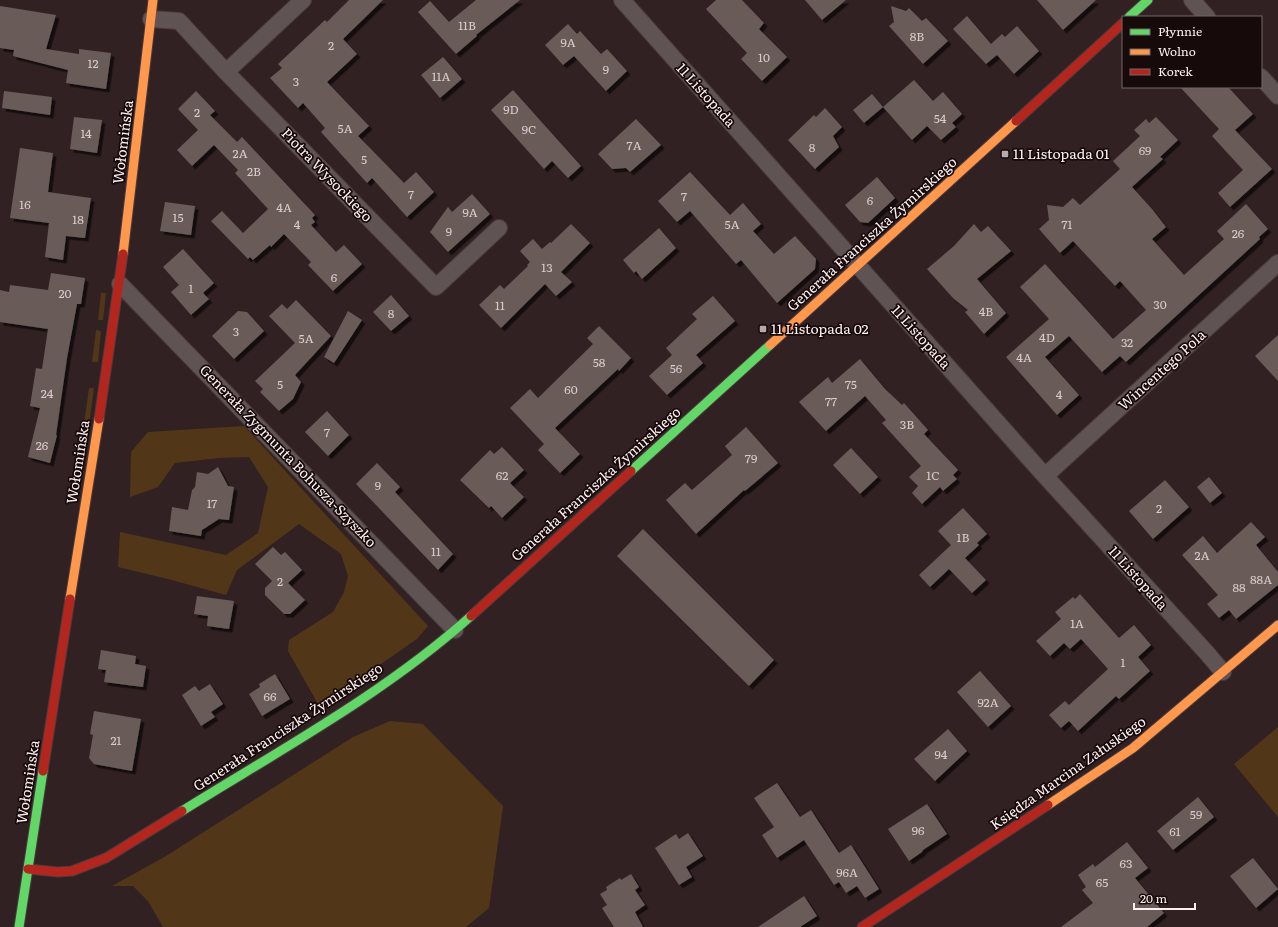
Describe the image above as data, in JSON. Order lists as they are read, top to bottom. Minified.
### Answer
{"streets":{"street":["11 Listopada","Wołomińska","Piotra Wysockiego","Generała Franciszka Żymirskiego","Wincentego Pola","Generała Zygmunta Bohusza-Szyszko","Księdza Marcina Załuskiego"]},"crossings":[["11 Listopada","Generała Franciszka Żymirskiego"],["11 Listopada","Wincentego Pola"],["11 Listopada","Księdza Marcina Załuskiego"],["Wołomińska","Piotra Wysockiego"],["Wołomińska","Generała Franciszka Żymirskiego"],["Wołomińska","Generała Zygmunta Bohusza-Szyszko"],["Generała Franciszka Żymirskiego","Generała Zygmunta Bohusza-Szyszko"]],"places":{"transit":["11 Listopada 01","11 Listopada 02"]},"house_numbers":["11B","8B","9A","2","10","12","9","11A","3","9D","2","54","5A","9C","14","7A","8","69","2A","5","2B","7","7","6","16","4A","9A","15","18","4","5A","71","9","26","13","6","1","20","30","11","4B","8","3","4D","5A","32","4A","58","56","5","75","60","24","4","77","3B","7","26","79","62","1C","9","17","2","1B","11","2A","88A","2","88","1A","1","66","92A","21","94","59","96","61","63","96A","65"],"legend":["Płynnie","Wolno","Korek"],"scale_bar":"20 m"}
